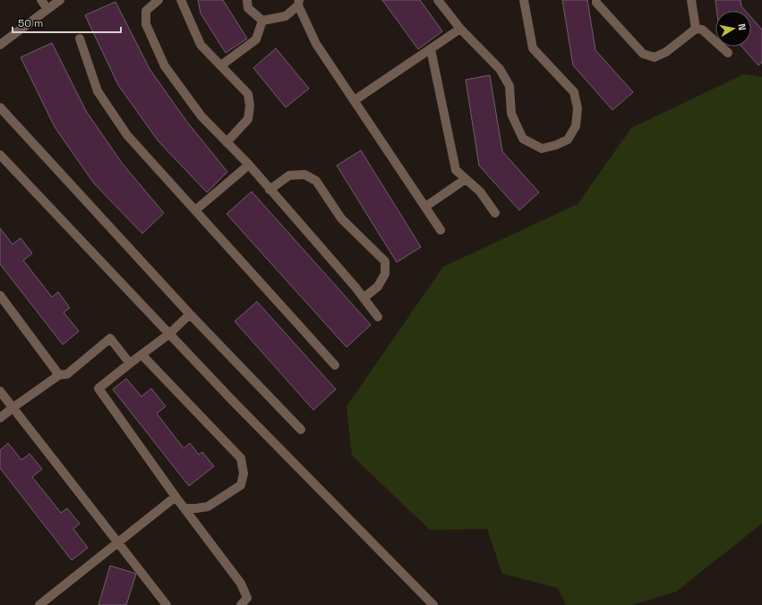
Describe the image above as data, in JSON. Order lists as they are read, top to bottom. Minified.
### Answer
{"scale_bar":"50 m","north":"right"}
